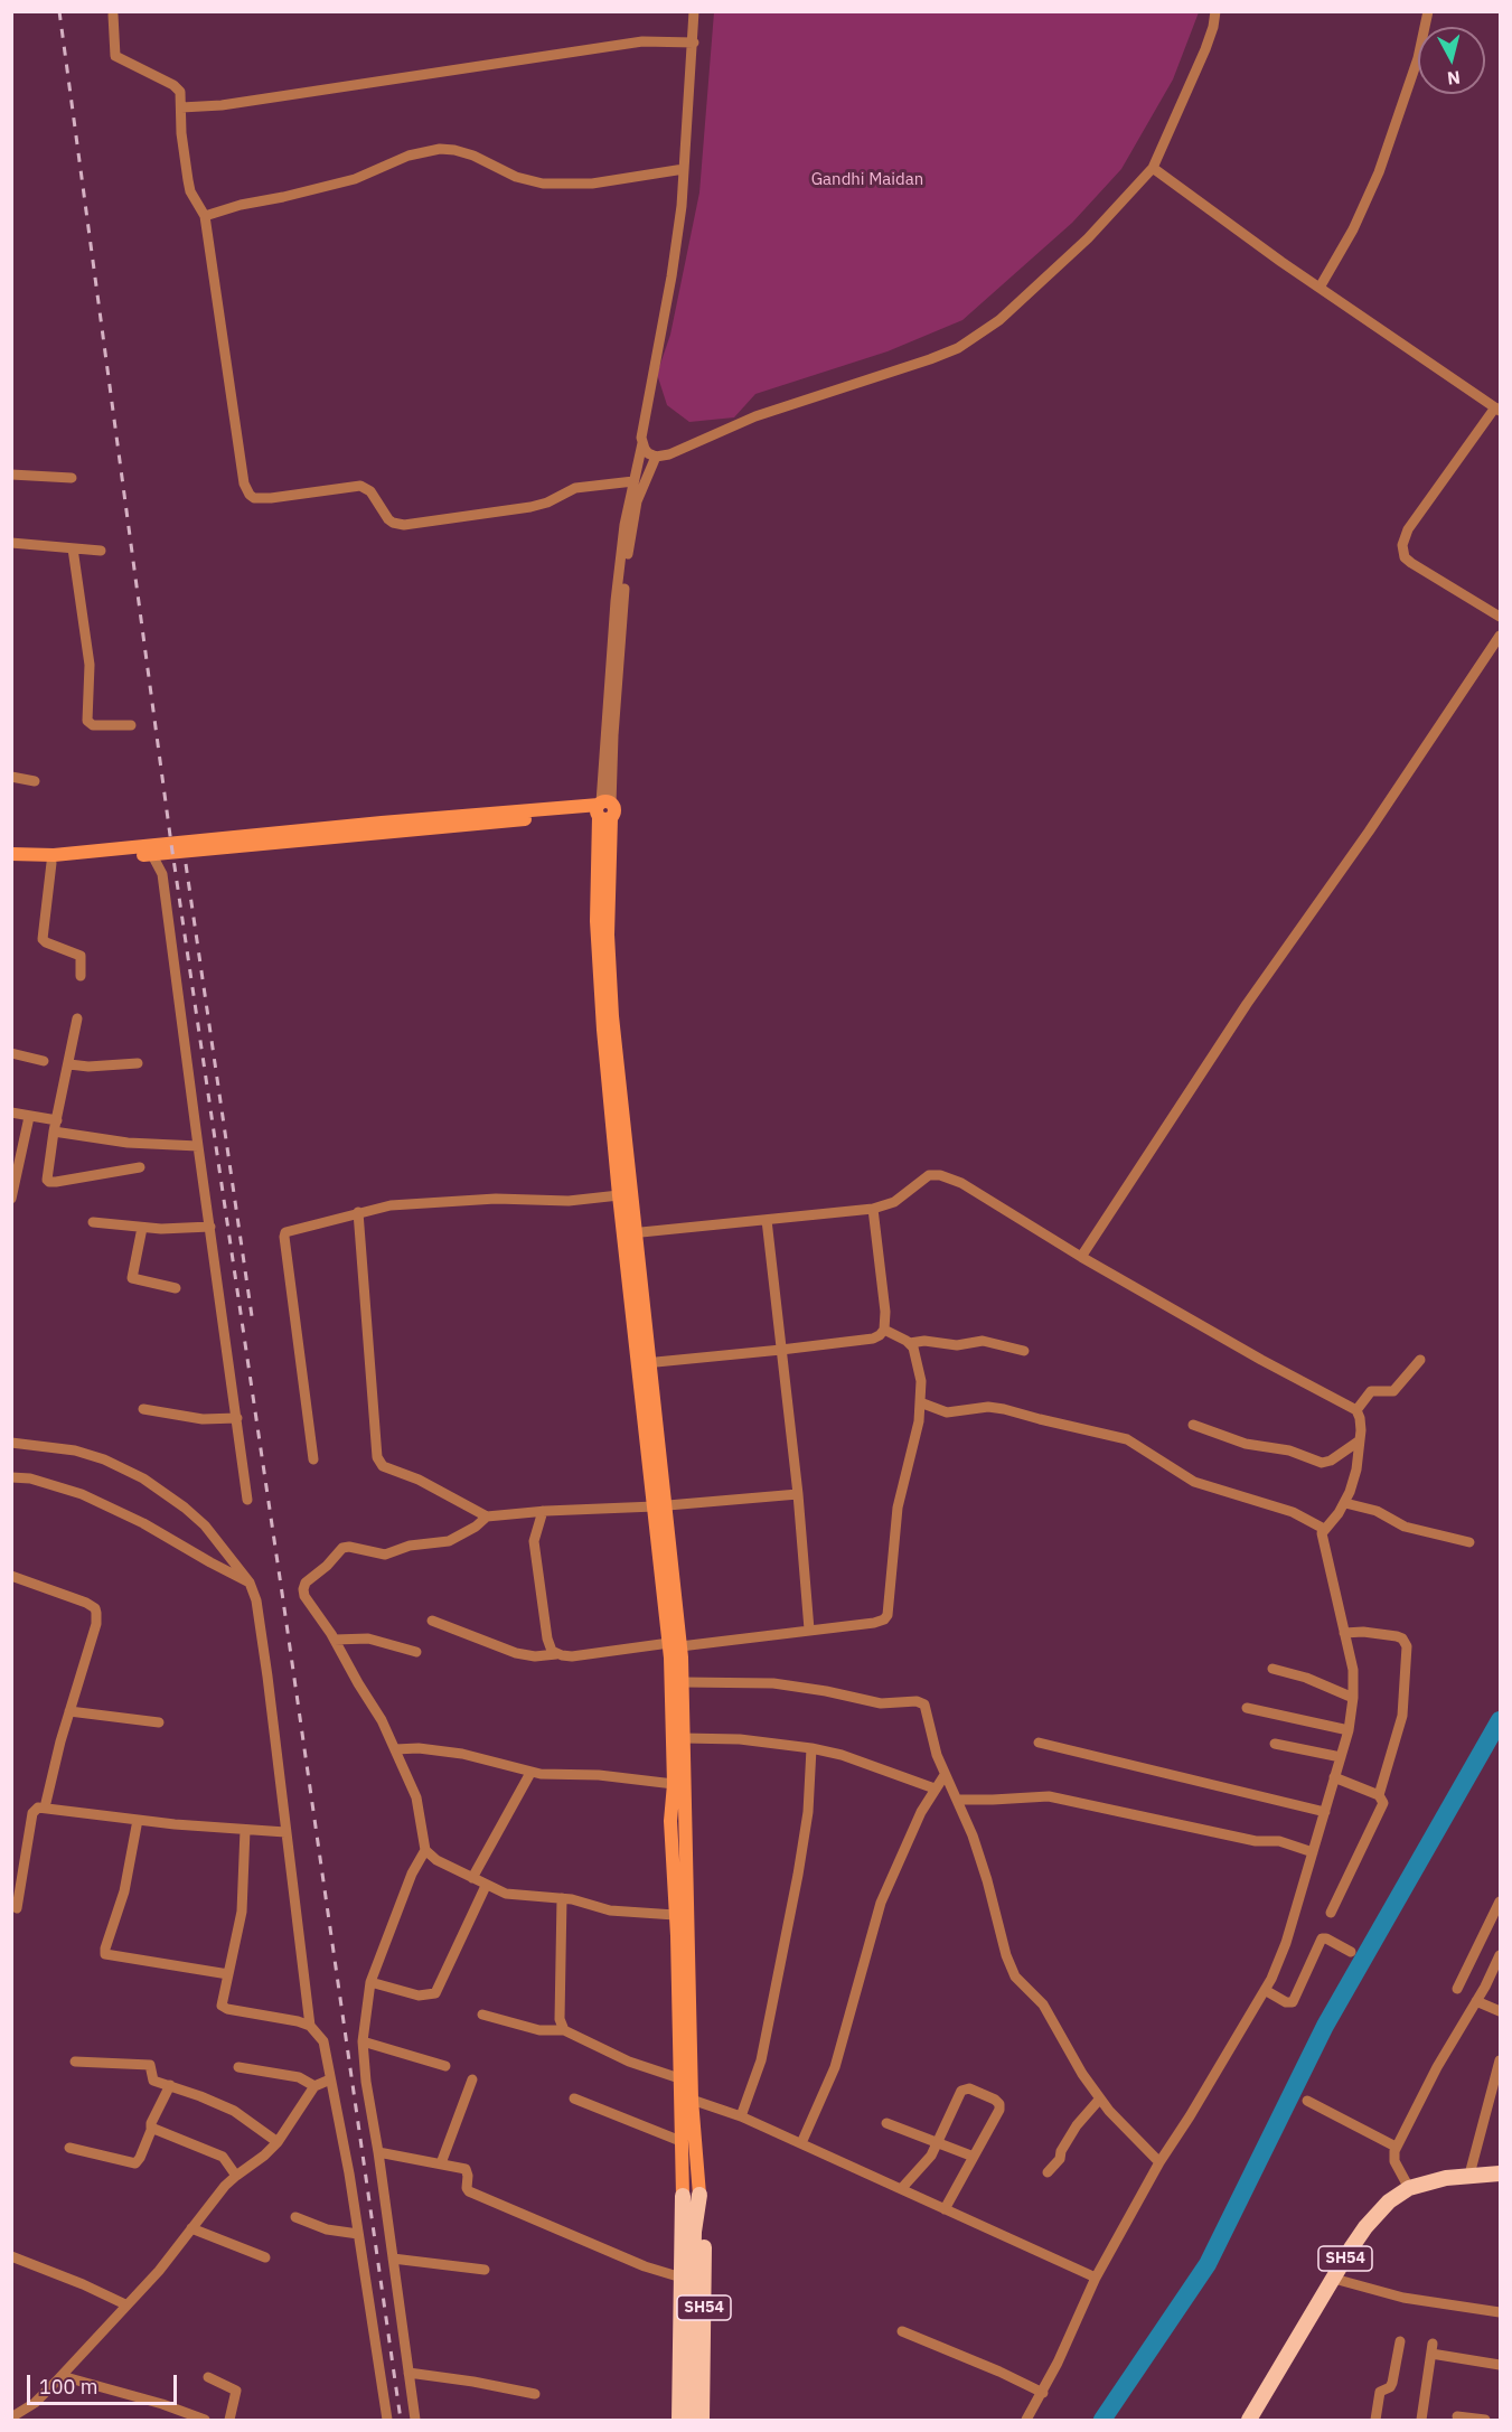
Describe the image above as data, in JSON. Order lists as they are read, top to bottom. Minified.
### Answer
{"streets":{"main road":["SH54"]},"parks":["Gandhi Maidan"],"scale_bar":"100 m","north":"bottom"}
